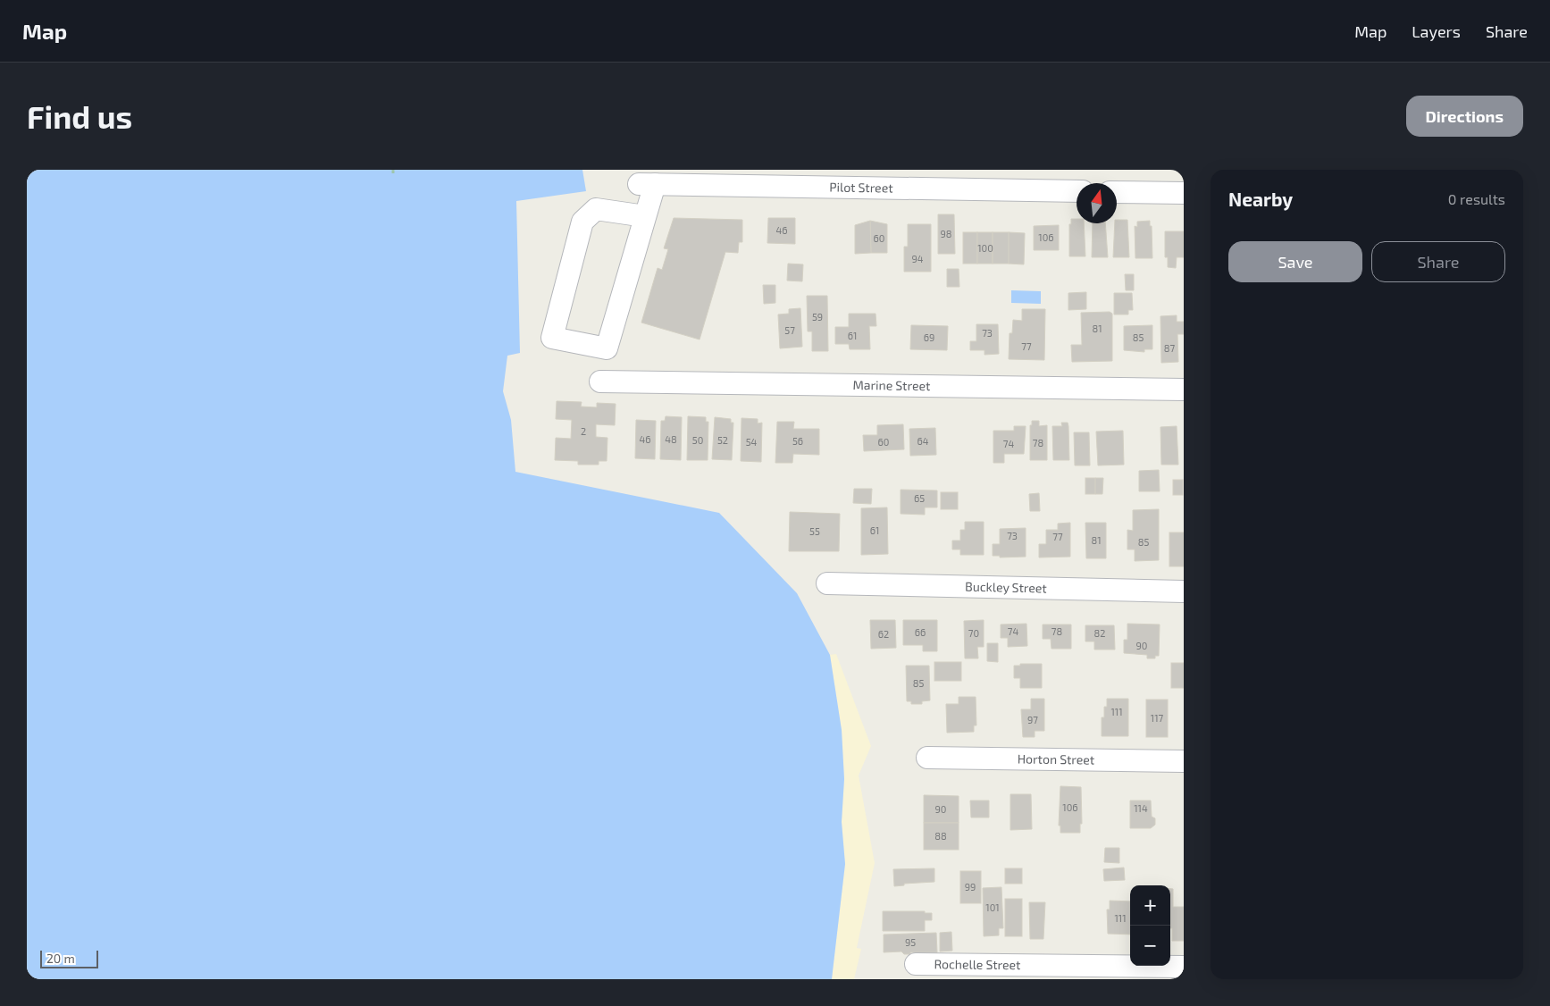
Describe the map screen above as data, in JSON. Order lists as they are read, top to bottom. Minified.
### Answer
{"streets":{"street":["Pilot Street","Marine Street","Buckley Street","Horton Street","Rochelle Street"]},"house_numbers":["46","98","106","60","100","94","59","81","57","73","61","69","85","77","87","2","46","48","50","52","56","64","54","60","78","74","65","61","55","73","77","81","85","74","78","66","70","82","62","90","85","111","117","97","106","114","90","88","99","101","111","95"],"scale_bar":"20 m","north":"top","page":{"header":"Map","nav":["Map","Layers","Share"],"buttons":["Directions",["Save","Share"]],"title":"Find us","heading":["Nearby","0 results"],"map_buttons":["+","−"],"scale":"20 m"}}
